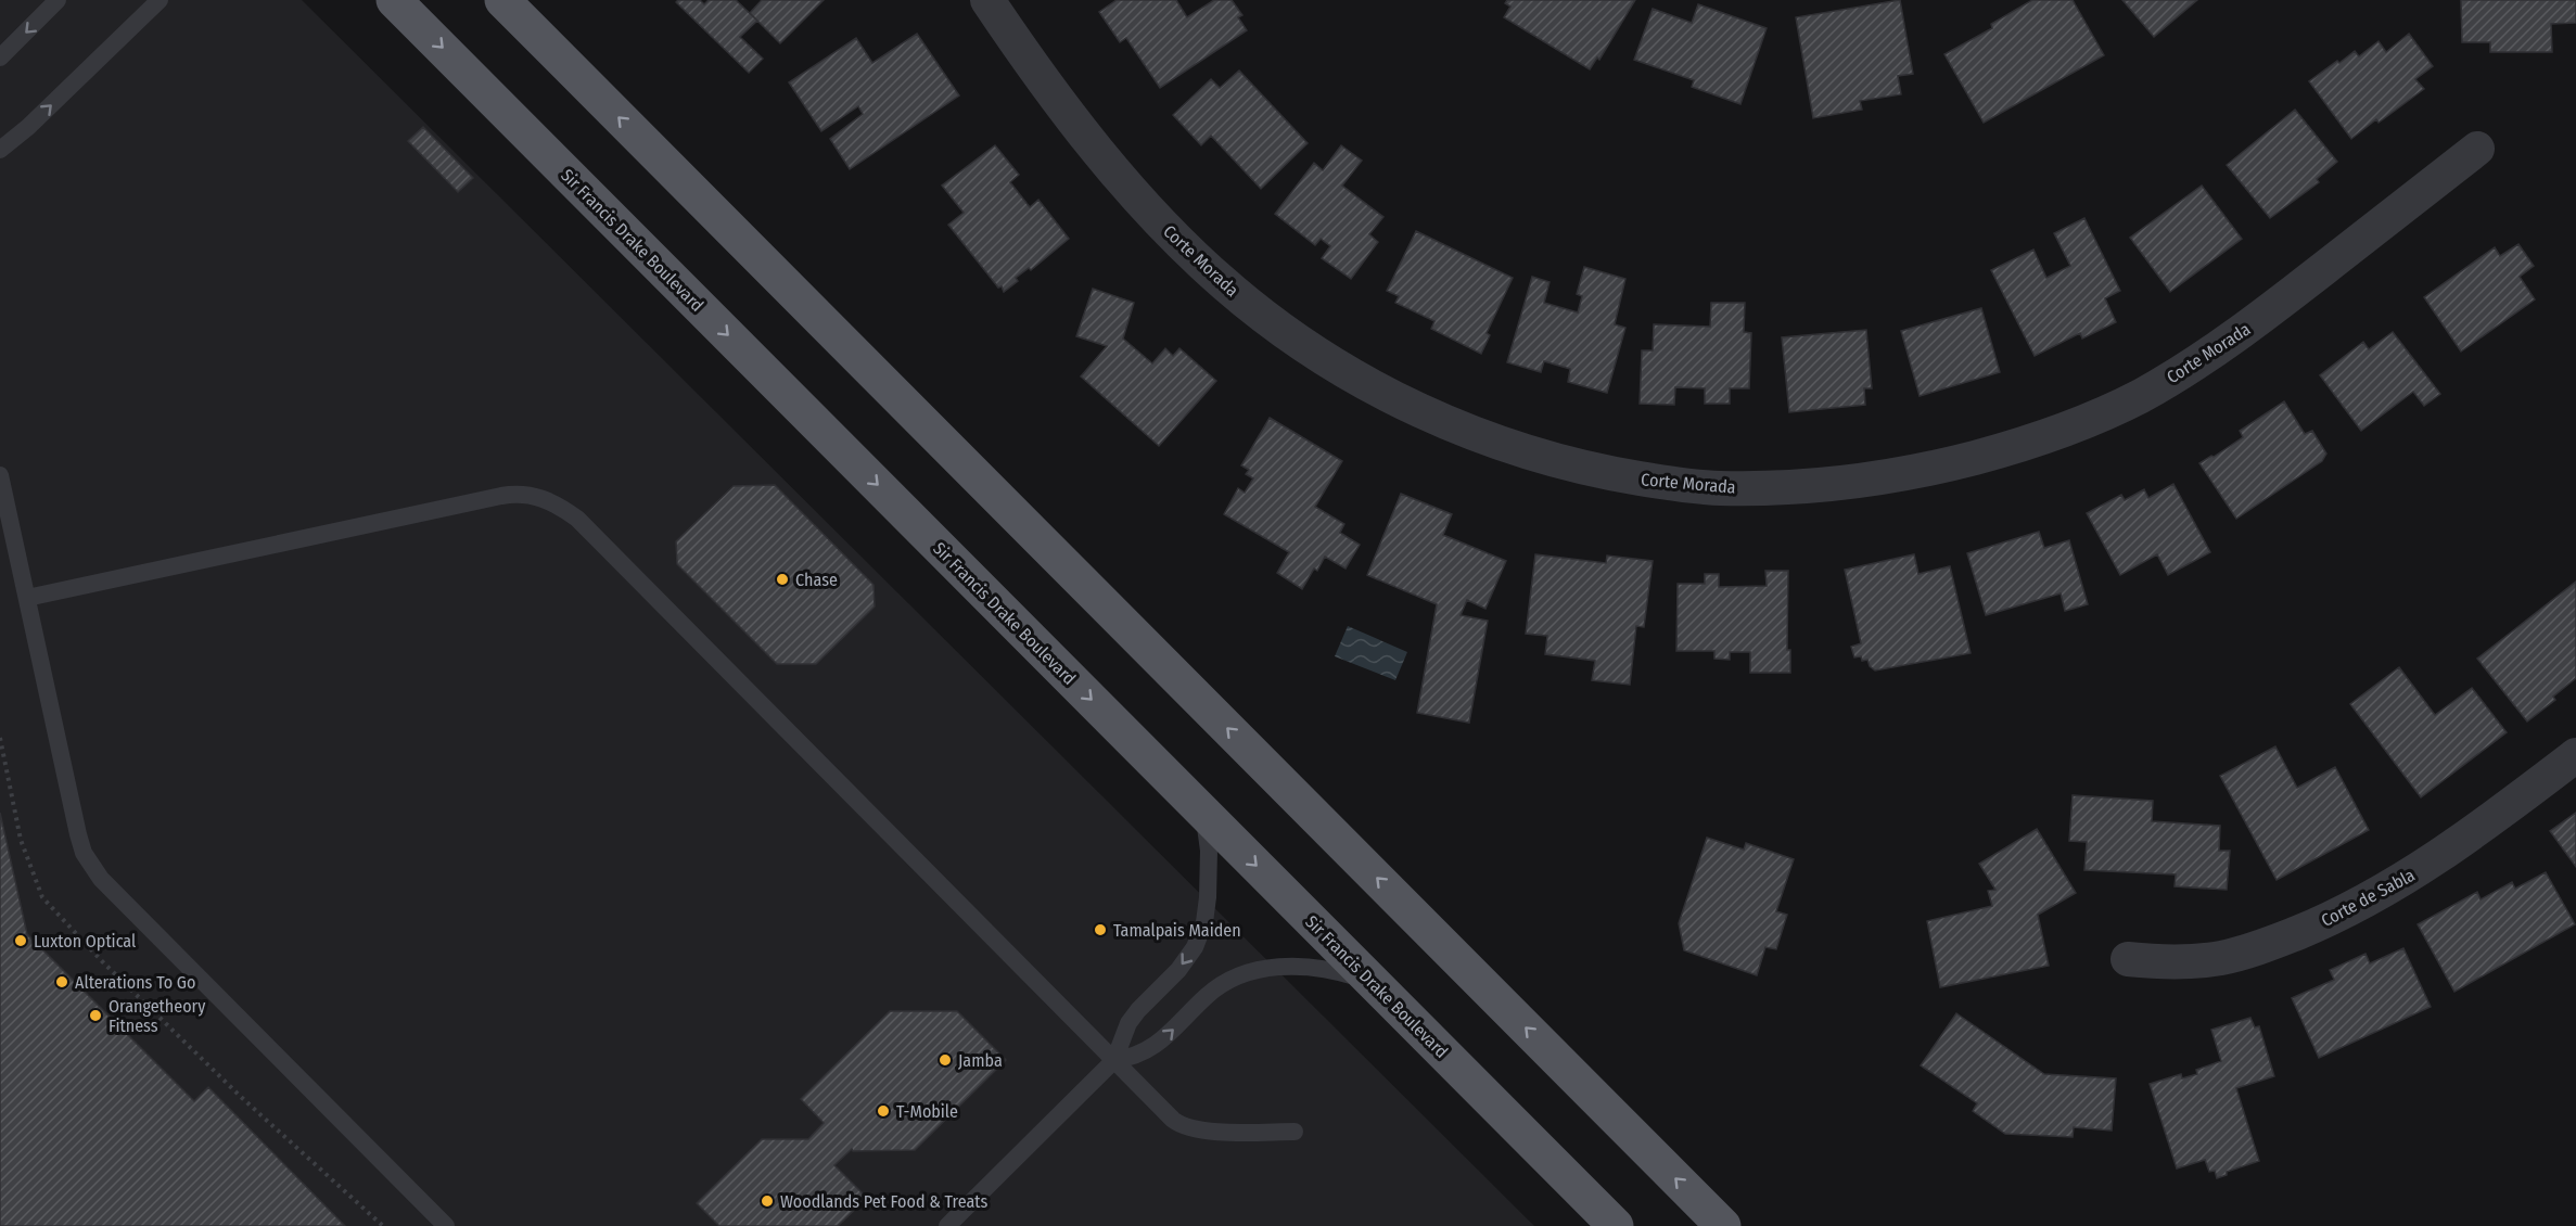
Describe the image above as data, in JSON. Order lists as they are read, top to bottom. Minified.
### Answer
{"streets":{"main road":["Sir Francis Drake Boulevard"],"street":["Corte Morada","Corte de Sabla"]},"places":["Chase","Tamalpais Maiden","Luxton Optical","Alterations To Go","Orangetheory Fitness","Jamba","T-Mobile","Woodlands Pet Food & Treats"]}
